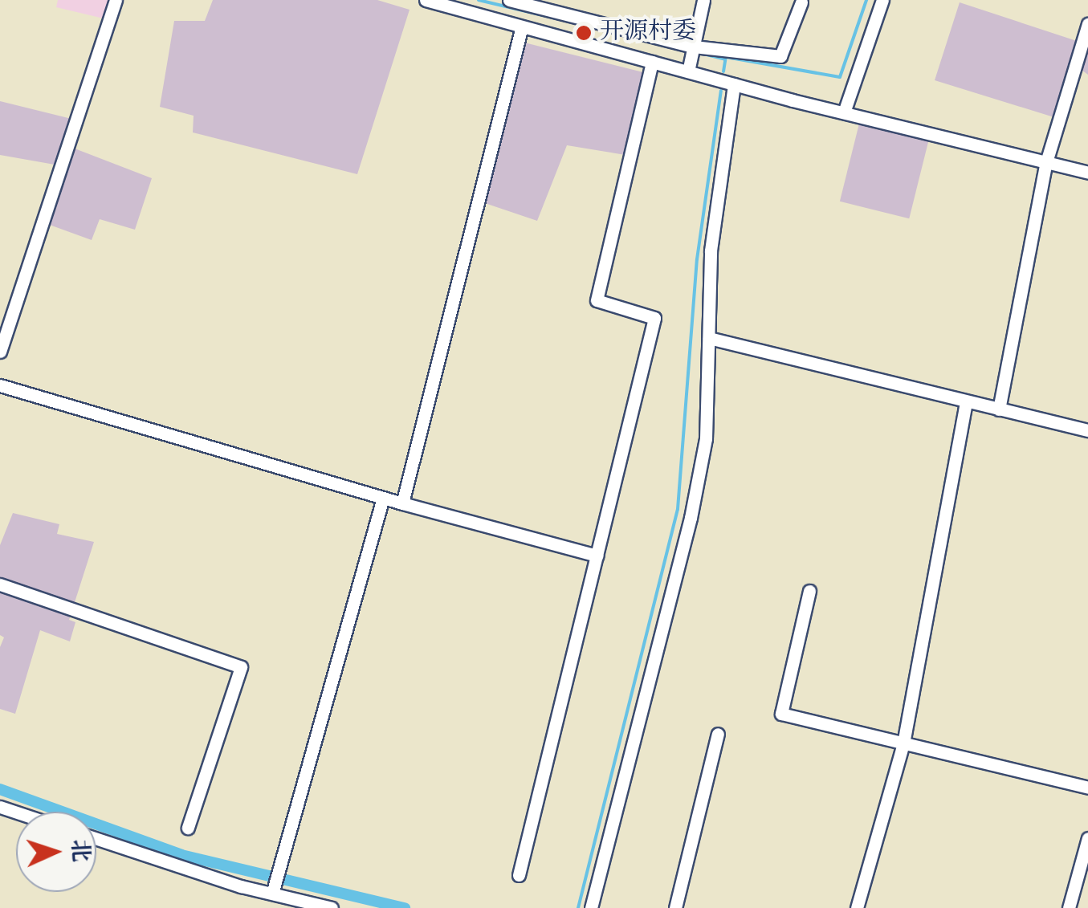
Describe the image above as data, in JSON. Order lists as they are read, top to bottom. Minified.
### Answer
{"places":["开源村委"],"north":"right"}
